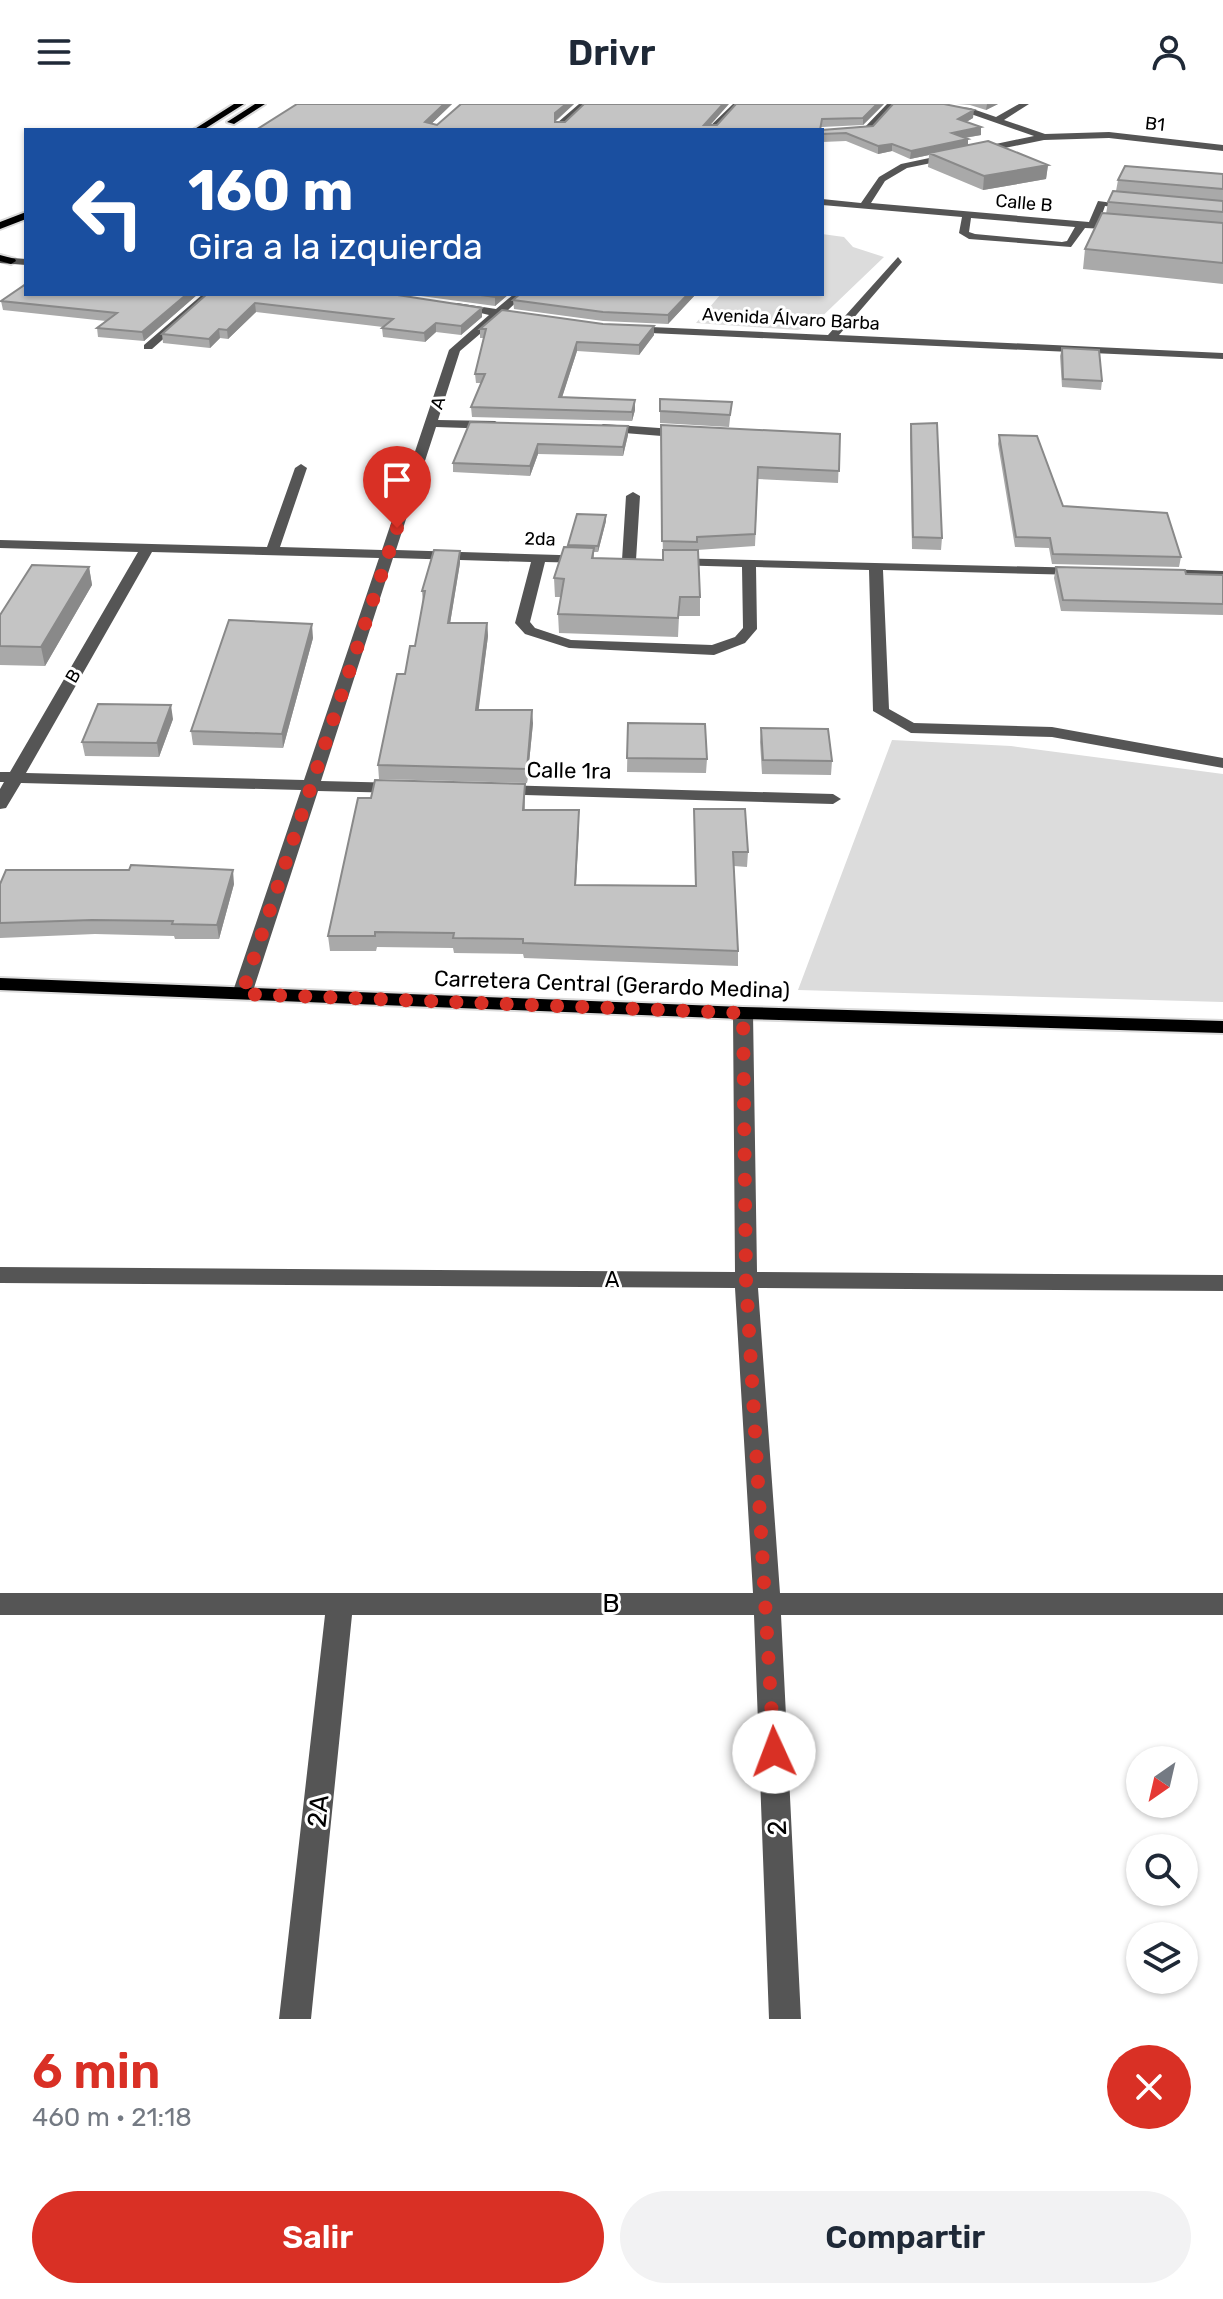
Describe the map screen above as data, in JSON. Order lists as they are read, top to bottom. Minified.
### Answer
{"streets":{"main road":["Carretera Central (Gerardo Medina)"],"street":["B1","Calle B","Avenida Álvaro Barba","A","2da","B","Calle 1ra","2A","2"]},"crossings":[["B1","Calle B"],["A","2da"],["A","Carretera Central (Gerardo Medina)"],["A","2"],["2da","B"],["B","2A"],["B","2"],["Carretera Central (Gerardo Medina)","2"]],"north":"bottom left","page":{"header":"Drivr","turn":["160 m","Gira a la izquierda"],"heading":["6 min","460 m · 21:18"],"buttons":["Salir","Compartir"]}}
